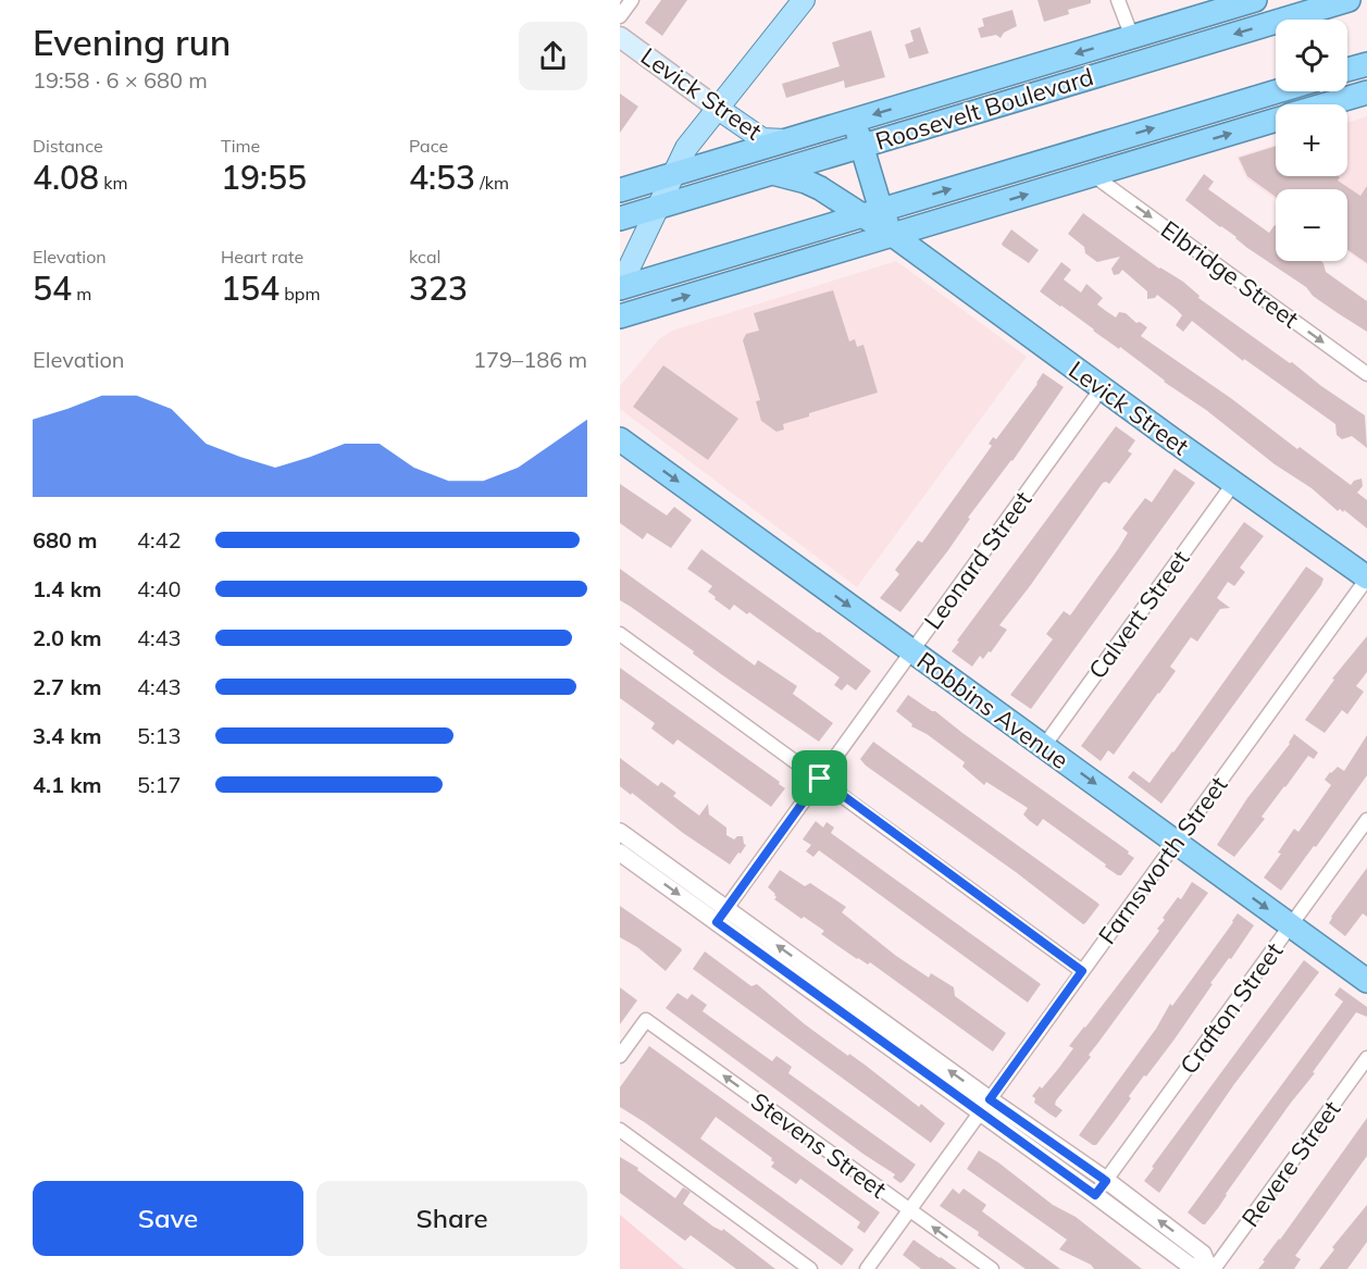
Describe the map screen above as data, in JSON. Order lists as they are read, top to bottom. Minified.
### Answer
{"streets":{"highway":["Levick Street","Roosevelt Boulevard","Robbins Avenue"],"street":["Elbridge Street","Leonard Street","Calvert Street","Farnsworth Street","Crafton Street","Stevens Street","Revere Street"]},"crossings":[["Levick Street","Roosevelt Boulevard"],["Levick Street","Leonard Street"],["Levick Street","Calvert Street"],["Levick Street","Farnsworth Street"],["Leonard Street","Robbins Avenue"],["Calvert Street","Robbins Avenue"],["Robbins Avenue","Farnsworth Street"],["Robbins Avenue","Crafton Street"],["Farnsworth Street","Stevens Street"]],"one_way":["Elbridge Street","Robbins Avenue"],"page":{"heading":["Evening run","19:58 · 6 × 680 m"],"map_buttons":["+","−"],"stats":[["Distance","4.08 km"],["Time","19:55"],["Pace","4:53 /km"],["Elevation","54 m"],["Heart rate","154 bpm"],["kcal","323"]],"chart":["Elevation","179–186 m"],"list":[{"name":"680 m","note":"4:42"},{"name":"1.4 km","note":"4:40"},{"name":"2.0 km","note":"4:43"},{"name":"2.7 km","note":"4:43"},{"name":"3.4 km","note":"5:13"},{"name":"4.1 km","note":"5:17"}],"buttons":["Save","Share"]}}
